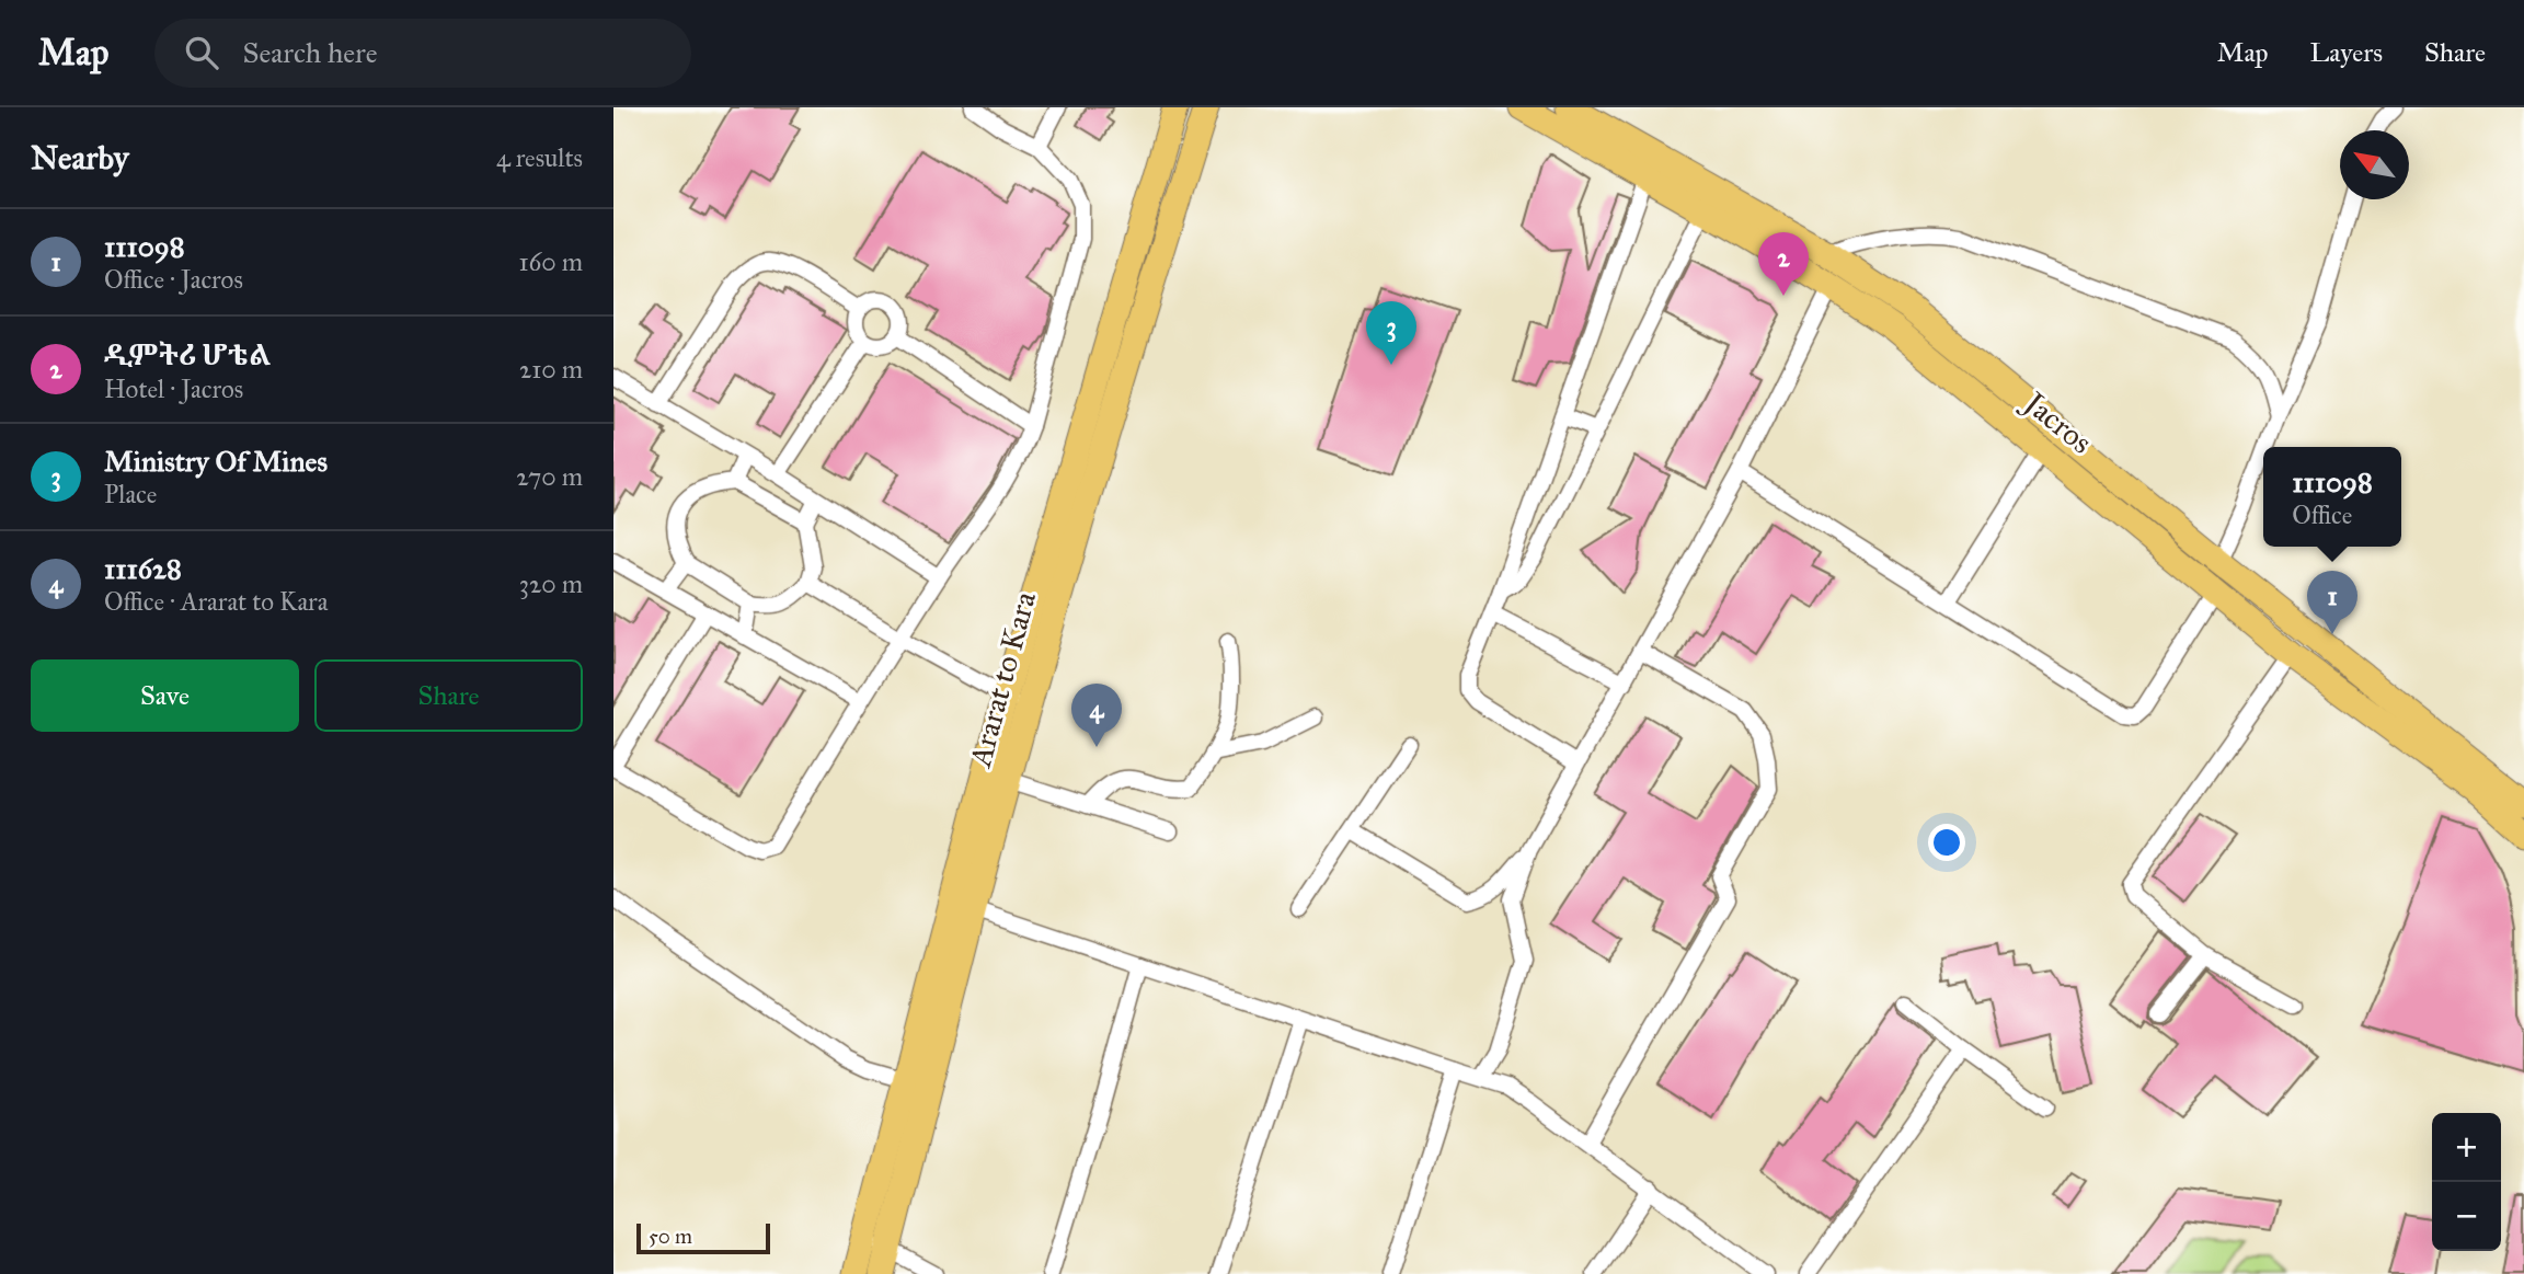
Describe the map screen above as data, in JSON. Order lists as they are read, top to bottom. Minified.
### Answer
{"streets":{"main road":["Jacros","Ararat to Kara"]},"scale_bar":"50 m","north":"top left","page":{"header":"Map","search":"Search here","nav":["Map","Layers","Share"],"heading":["Nearby","4 results"],"list":[{"mark":"1","name":"111098","note":"Office · Jacros","value":"160 m"},{"mark":"2","name":"ዲምትሪ ሆቴል","note":"Hotel · Jacros","value":"210 m"},{"mark":"3","name":"Ministry Of Mines","note":"Place","value":"270 m"},{"mark":"4","name":"111628","note":"Office · Ararat to Kara","value":"320 m"}],"pins":["2","3","1","4"],"popup":["111098","Office"],"buttons":["Save","Share"],"map_buttons":["+","−"],"scale":"50 m"}}
